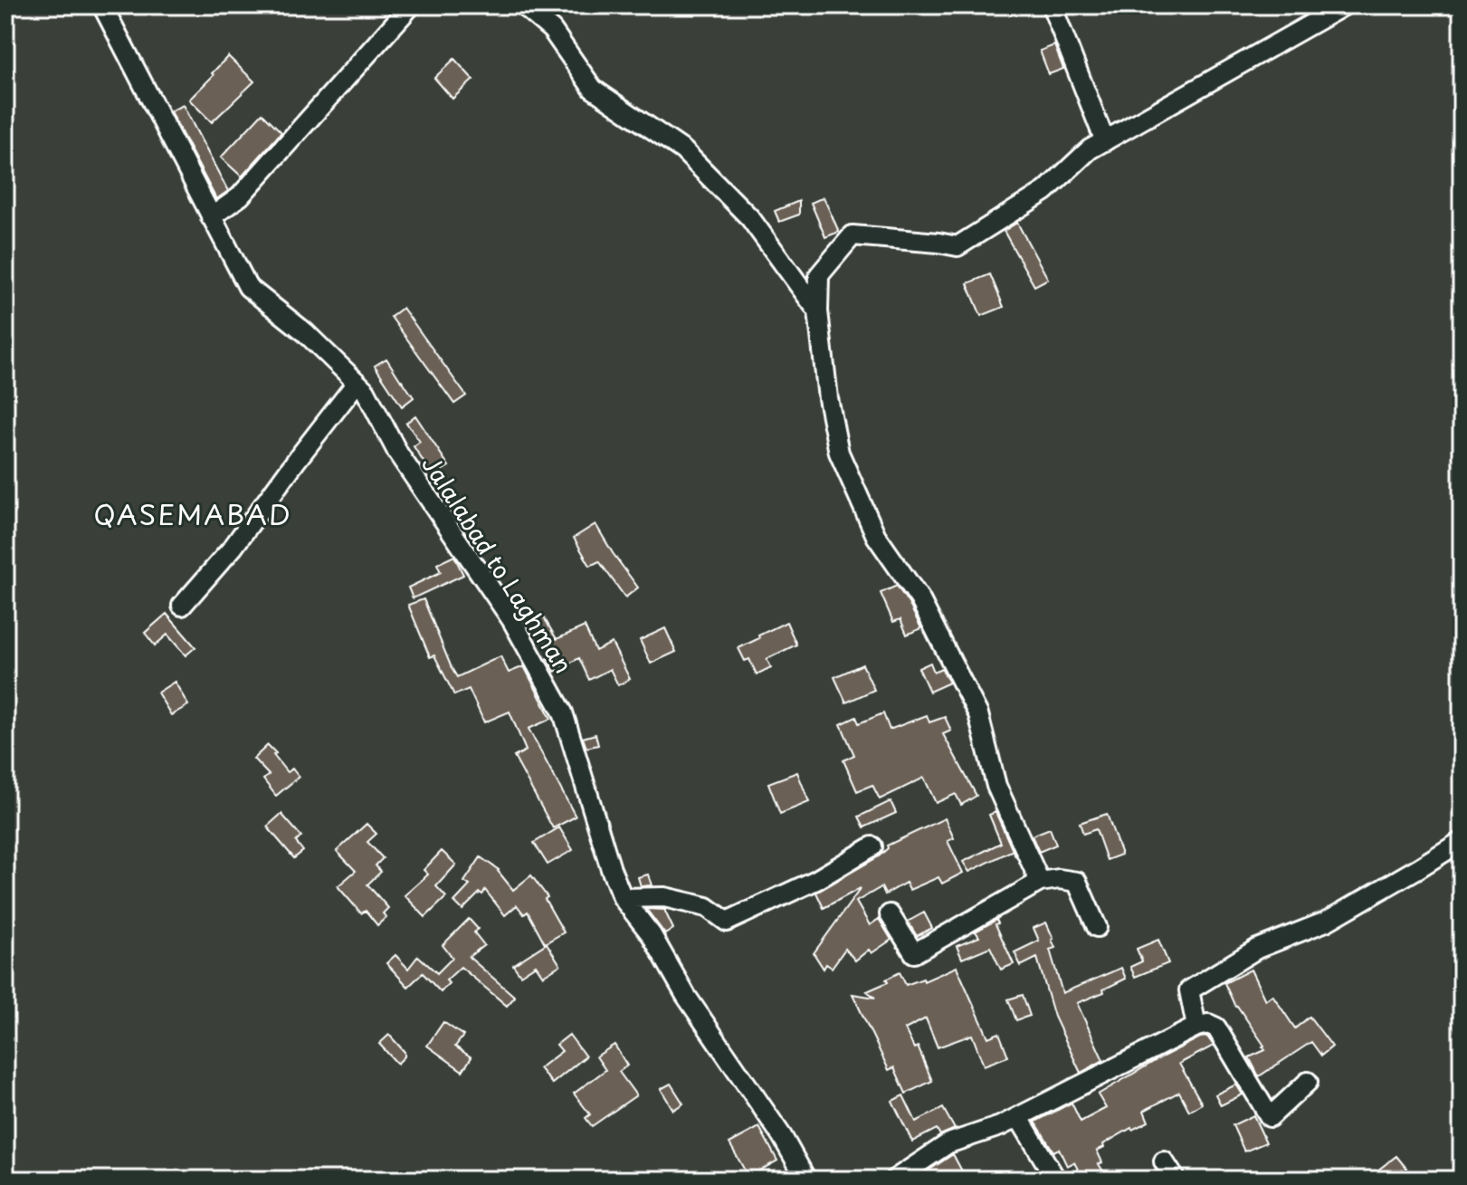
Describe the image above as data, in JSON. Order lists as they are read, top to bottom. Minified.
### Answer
{"streets":{"street":["Jalalabad to Laghman"]},"districts":["QASEMABAD"]}
